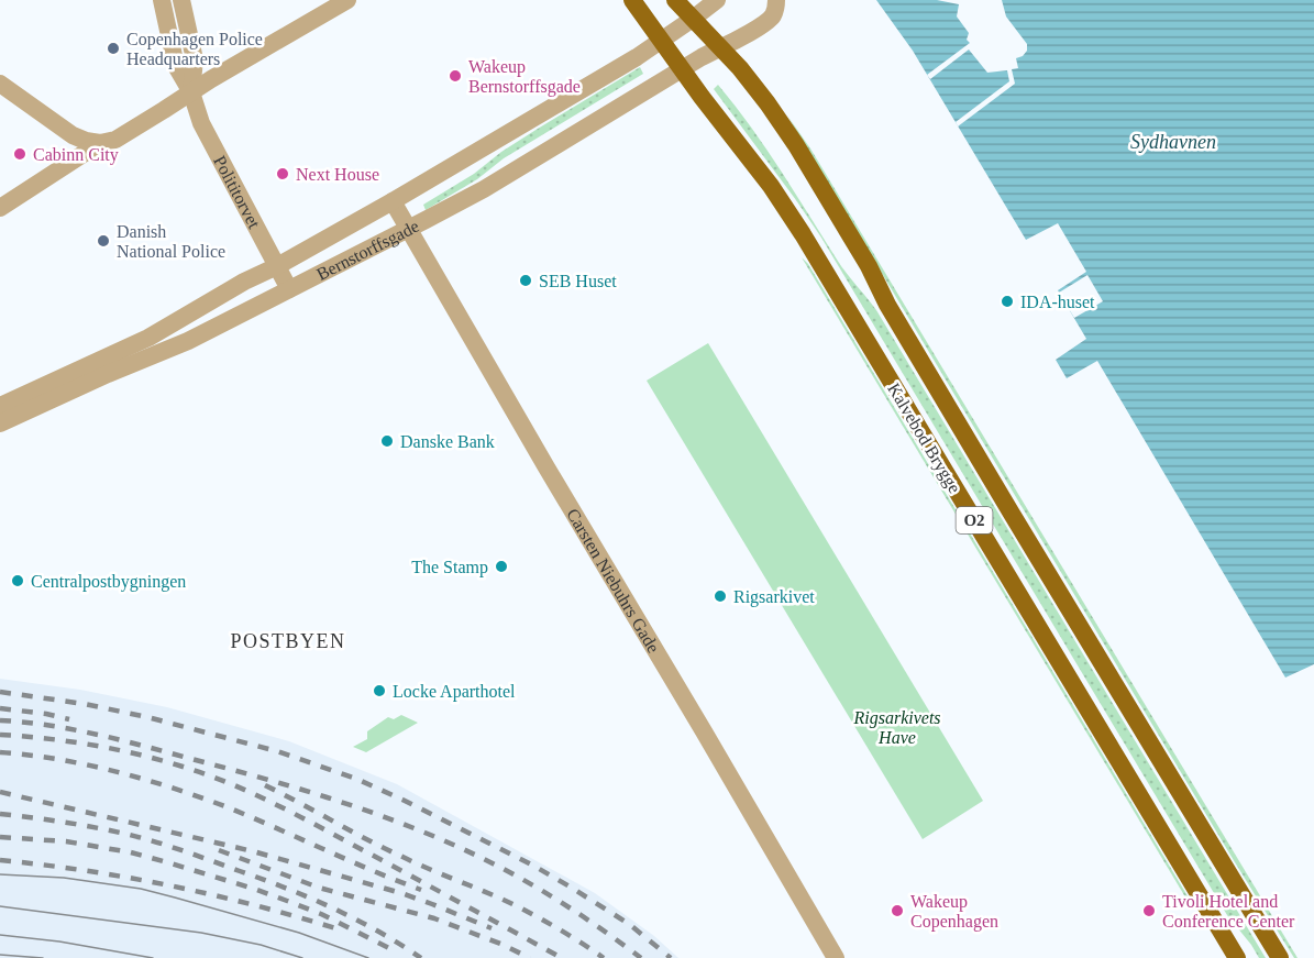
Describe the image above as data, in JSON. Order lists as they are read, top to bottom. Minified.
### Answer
{"streets":{"main road":["Kalvebod Brygge","O2"],"street":["Polititorvet","Bernstorffsgade","Carsten Niebuhrs Gade"]},"crossings":[["Polititorvet","Bernstorffsgade"],["Bernstorffsgade","Kalvebod Brygge"],["Bernstorffsgade","Carsten Niebuhrs Gade"]],"districts":["POSTBYEN"],"water":["Sydhavnen"],"parks":["Rigsarkivets Have"],"places":["Copenhagen Police Headquarters","Wakeup Bernstorffsgade","Cabinn City","Next House","Danish National Police","SEB Huset","IDA-huset","Danske Bank","The Stamp","Centralpostbygningen","Rigsarkivet","Locke Aparthotel","Wakeup Copenhagen","Tivoli Hotel and Conference Center"]}
